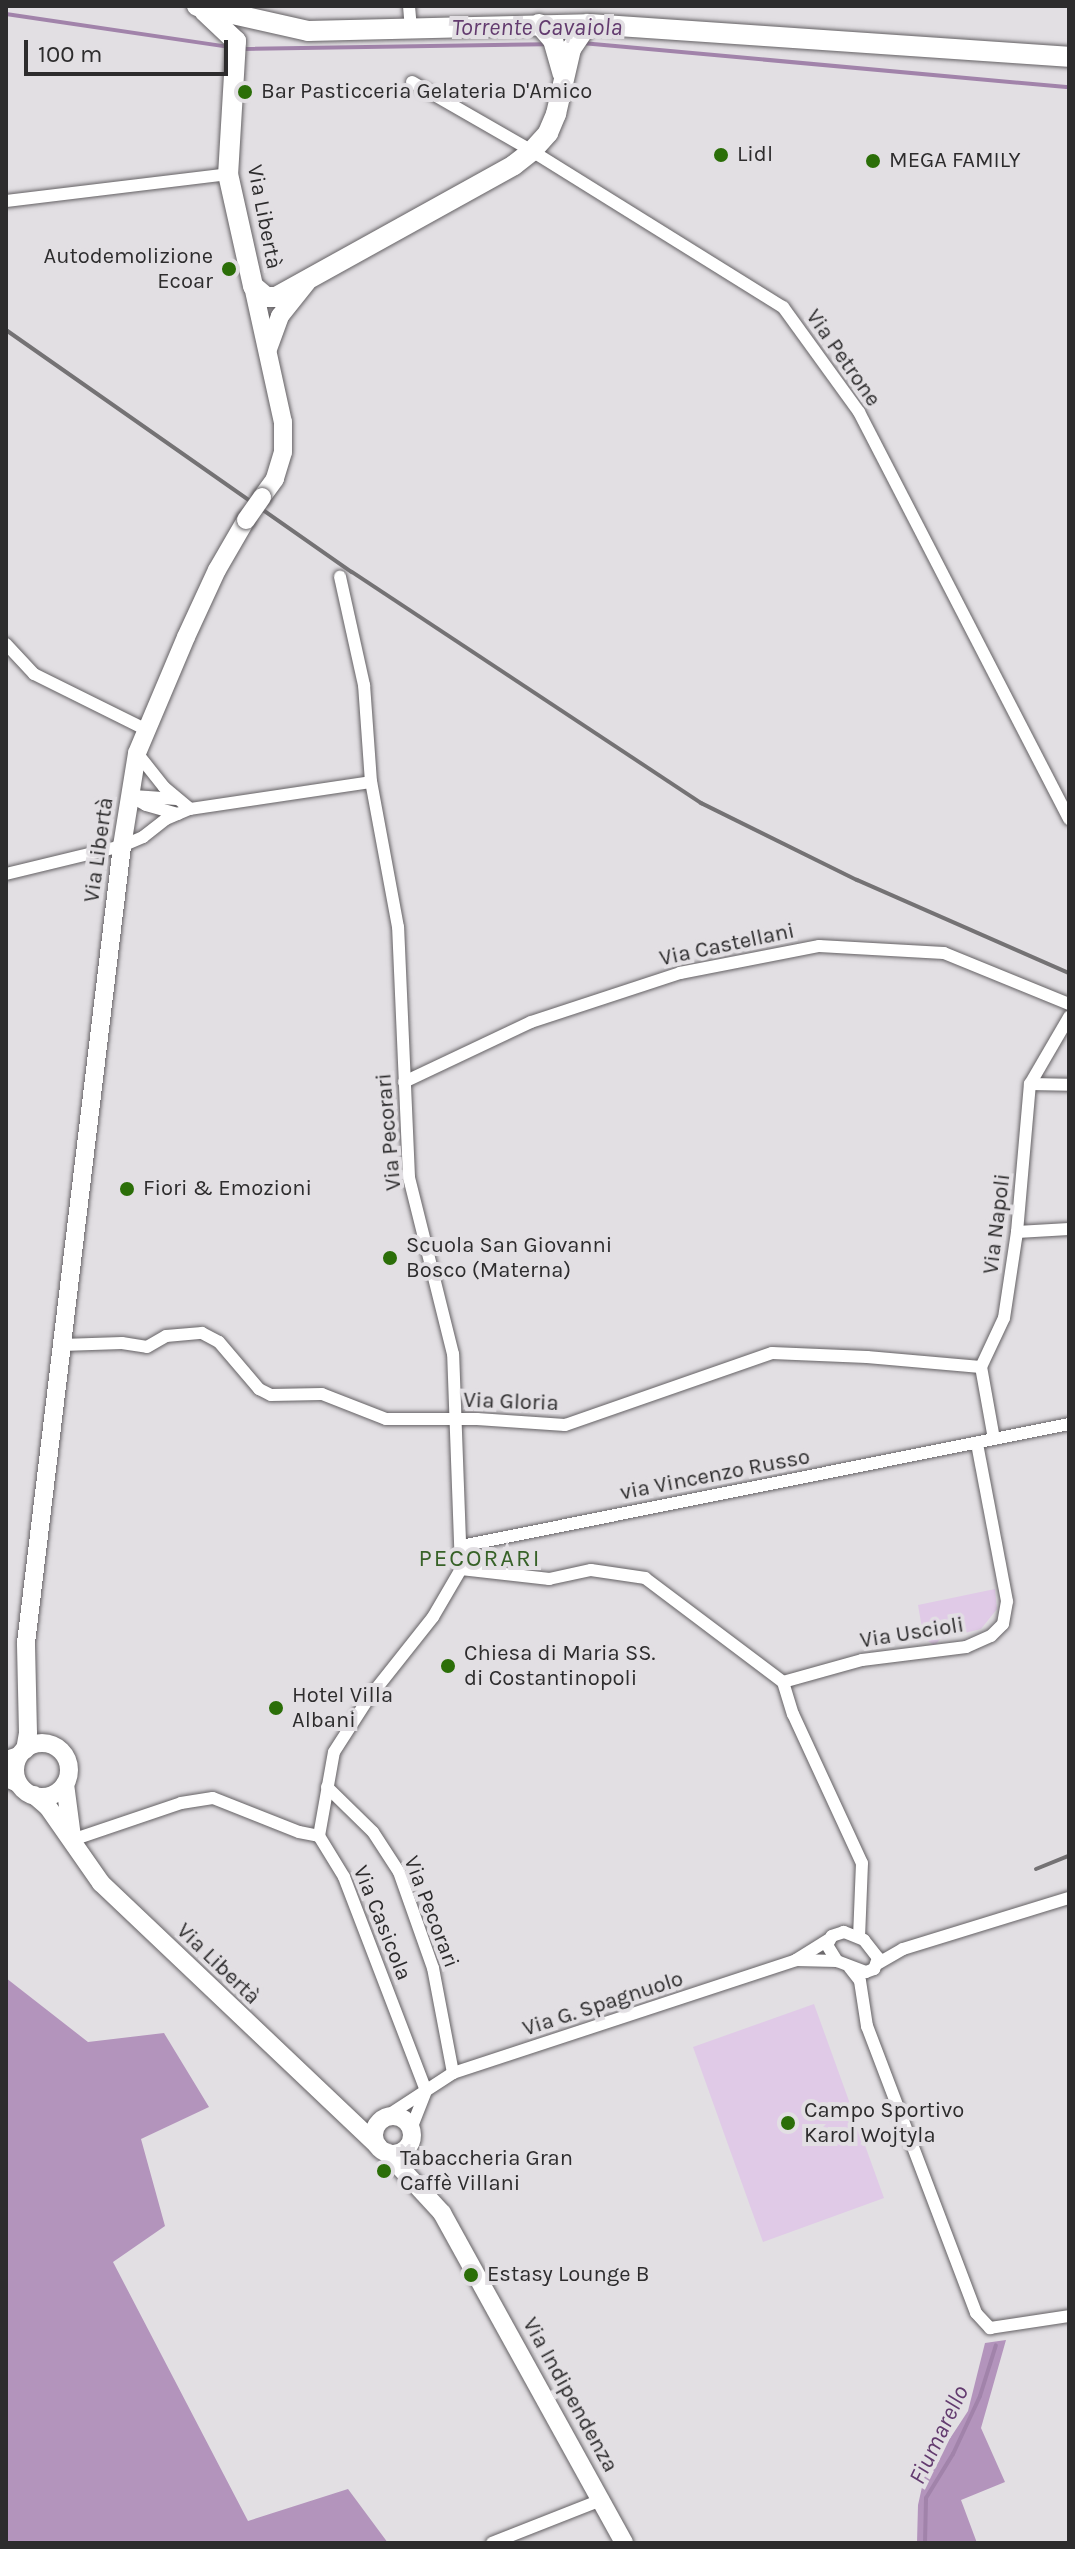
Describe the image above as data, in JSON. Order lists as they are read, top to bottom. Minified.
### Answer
{"streets":{"main road":["Via Libertà","Via Indipendenza"],"street":["Via Petrone","Via Castellani","Via Pecorari","Via Napoli","Via Gloria","via Vincenzo Russo","Via Uscioli","Via Casicola","Via G. Spagnuolo"]},"crossings":[["Via Libertà","Via Gloria"],["Via Libertà","Via G. Spagnuolo"],["Via Libertà","Via Indipendenza"],["Via Castellani","Via Pecorari"],["Via Pecorari","Via Gloria"],["Via Pecorari","via Vincenzo Russo"],["Via Pecorari","Via G. Spagnuolo"],["Via Napoli","Via Gloria"],["via Vincenzo Russo","Via Uscioli"],["Via Casicola","Via G. Spagnuolo"]],"districts":["PECORARI"],"water":["Torrente Cavaiola","Fiumarello"],"places":["Bar Pasticceria Gelateria D'Amico","Lidl","MEGA FAMILY","Autodemolizione Ecoar","Fiori & Emozioni","Scuola San Giovanni Bosco (Materna)","Chiesa di Maria SS. di Costantinopoli","Hotel Villa Albani","Campo Sportivo Karol Wojtyla","Tabaccheria Gran Caffè Villani","Estasy Lounge B"],"scale_bar":"100 m"}
